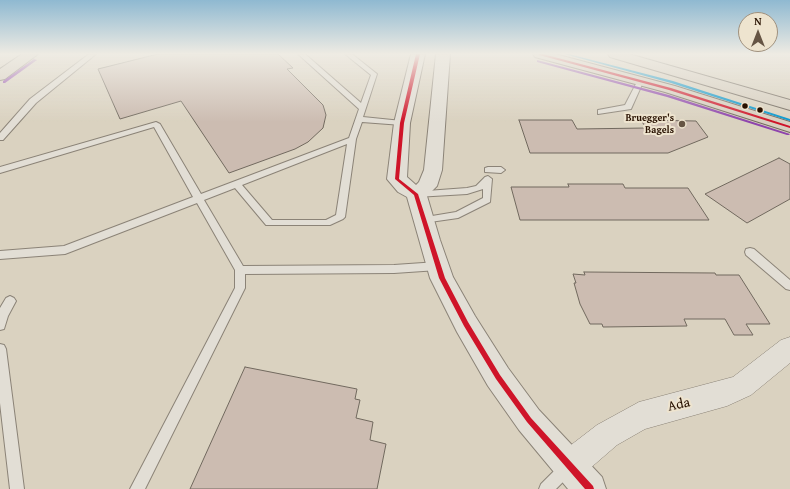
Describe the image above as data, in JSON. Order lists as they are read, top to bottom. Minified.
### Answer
{"streets":{"street":["Ada"]},"places":["Bruegger's Bagels"],"north":"top"}
